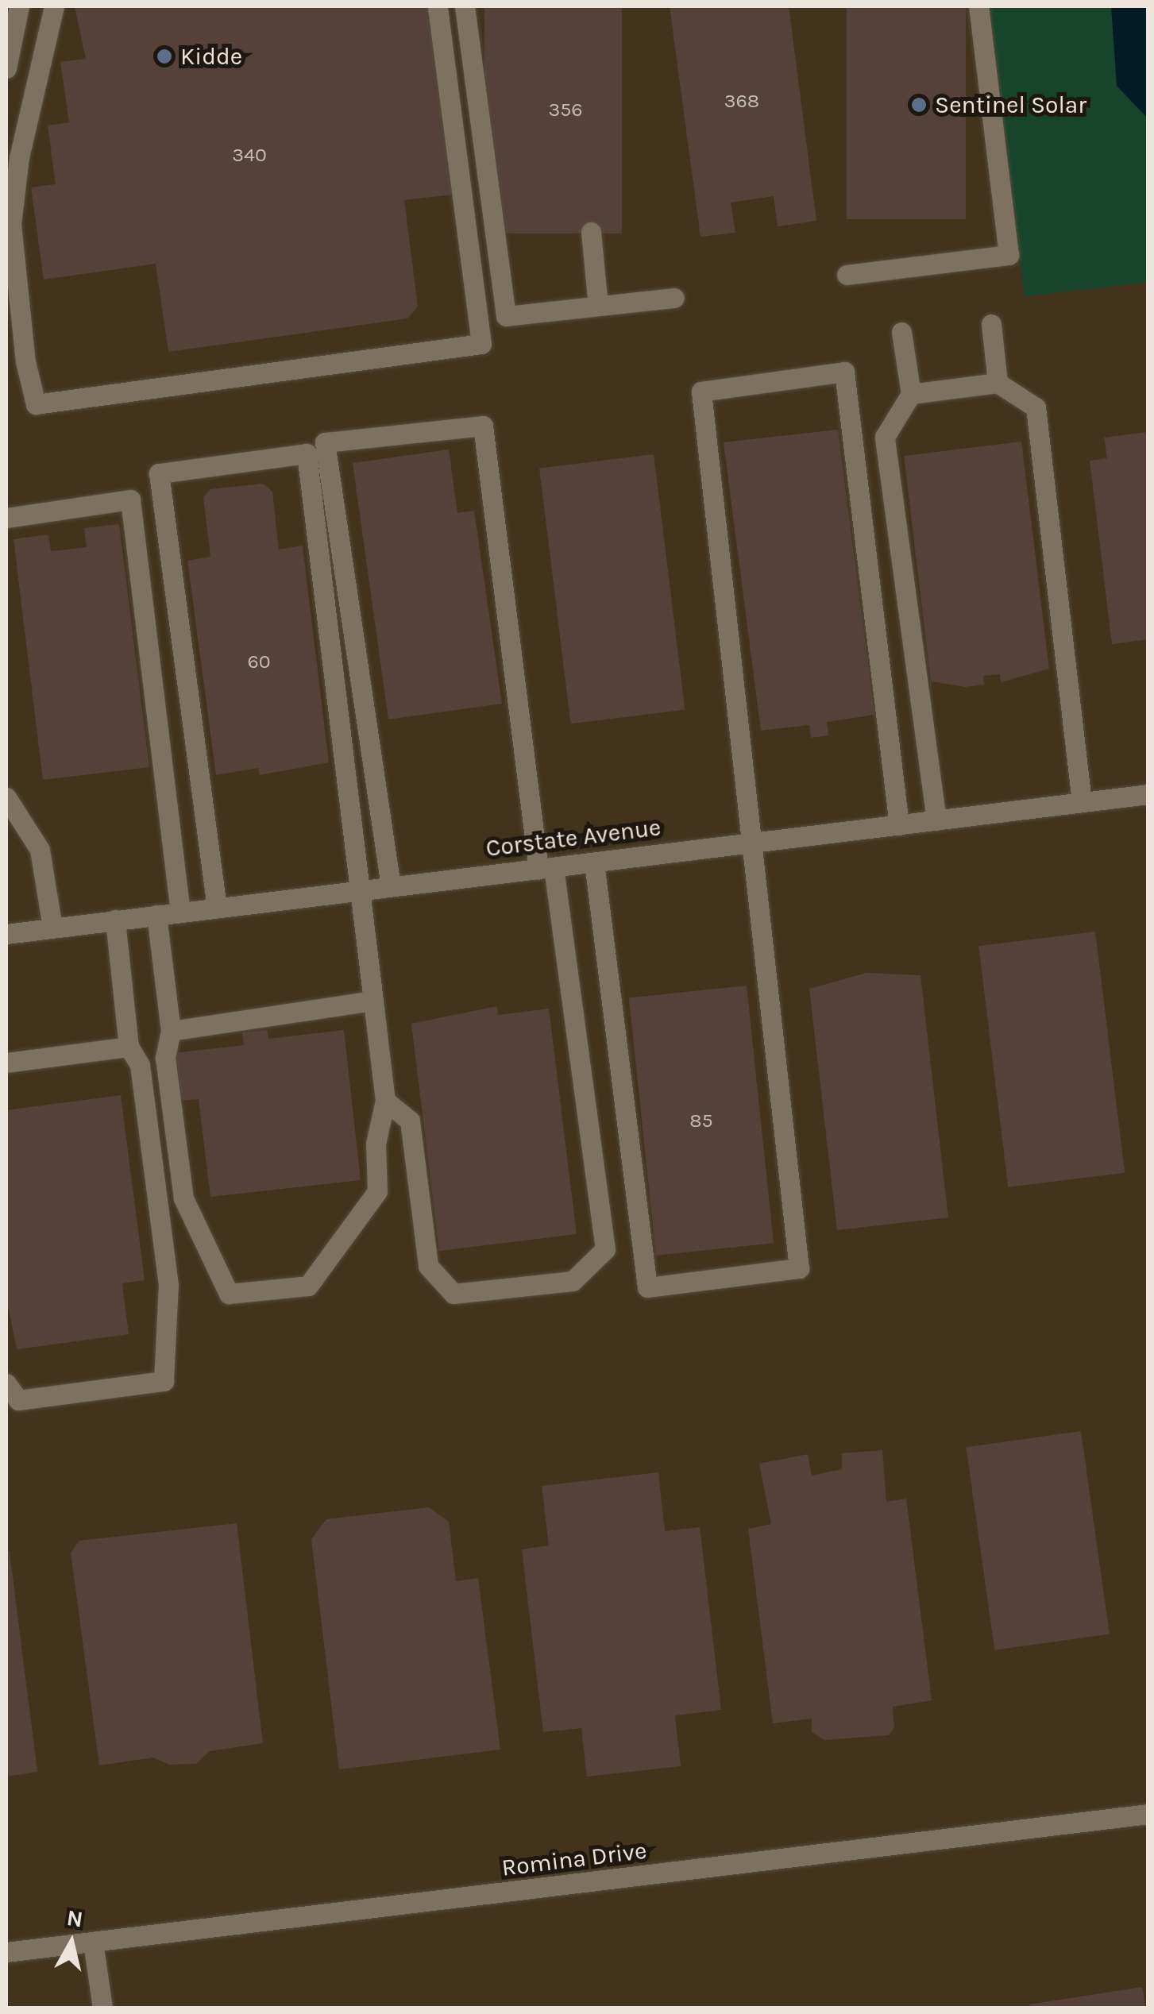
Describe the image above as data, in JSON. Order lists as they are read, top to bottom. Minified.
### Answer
{"streets":{"street":["Corstate Avenue","Romina Drive"]},"places":["Kidde","Sentinel Solar"],"house_numbers":["368","356","340","60","85"],"north":"top"}
